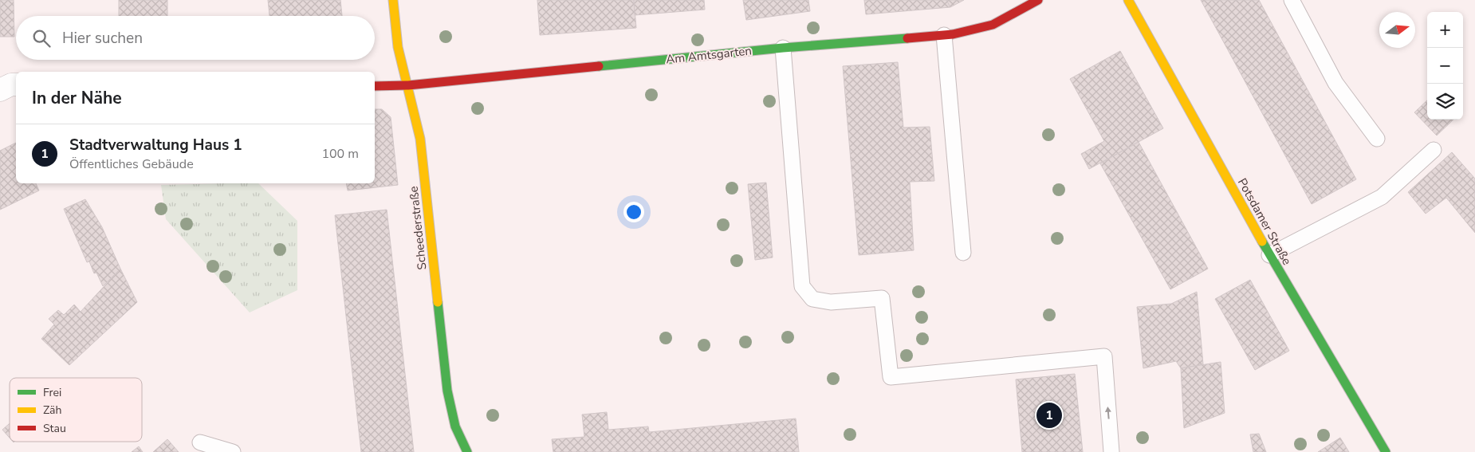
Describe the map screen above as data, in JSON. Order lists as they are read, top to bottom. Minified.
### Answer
{"streets":{"street":["Am Amtsgarten","Potsdamer Straße","Scheederstraße"]},"crossings":[["Am Amtsgarten","Scheederstraße"]],"legend":["Frei","Zäh","Stau"],"north":"right","page":{"map_buttons":["+","−"],"search":"Hier suchen","heading":"In der Nähe","list":[{"mark":"1","name":"Stadtverwaltung Haus 1","note":"Öffentliches Gebäude","value":"100 m"}],"pins":"1"}}
